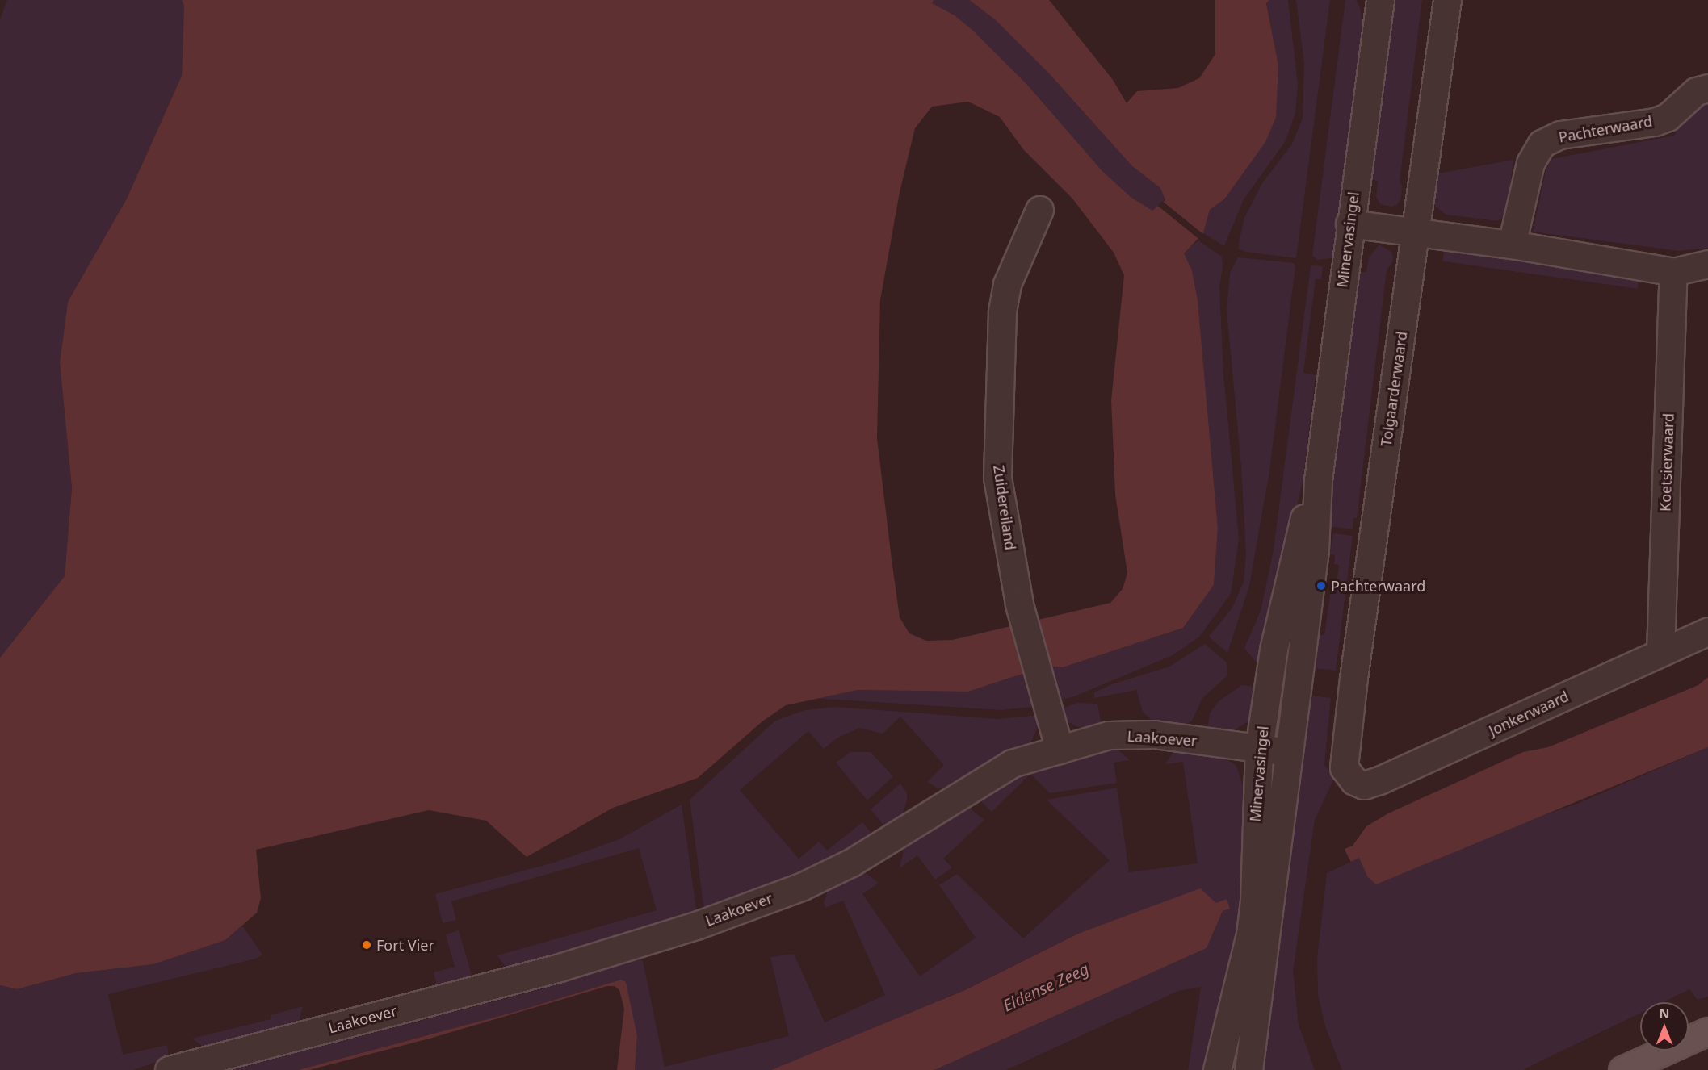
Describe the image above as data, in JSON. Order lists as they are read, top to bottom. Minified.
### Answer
{"streets":{"street":["Pachterwaard","Minervasingel","Tolgaarderwaard","Koetsierwaard","Zuidereiland","Jonkerwaard","Laakoever"]},"crossings":[["Minervasingel","Laakoever"],["Tolgaarderwaard","Jonkerwaard"],["Koetsierwaard","Jonkerwaard"],["Zuidereiland","Laakoever"]],"water":["Eldense Zeeg"],"places":["Pachterwaard","Fort Vier"],"north":"top"}
